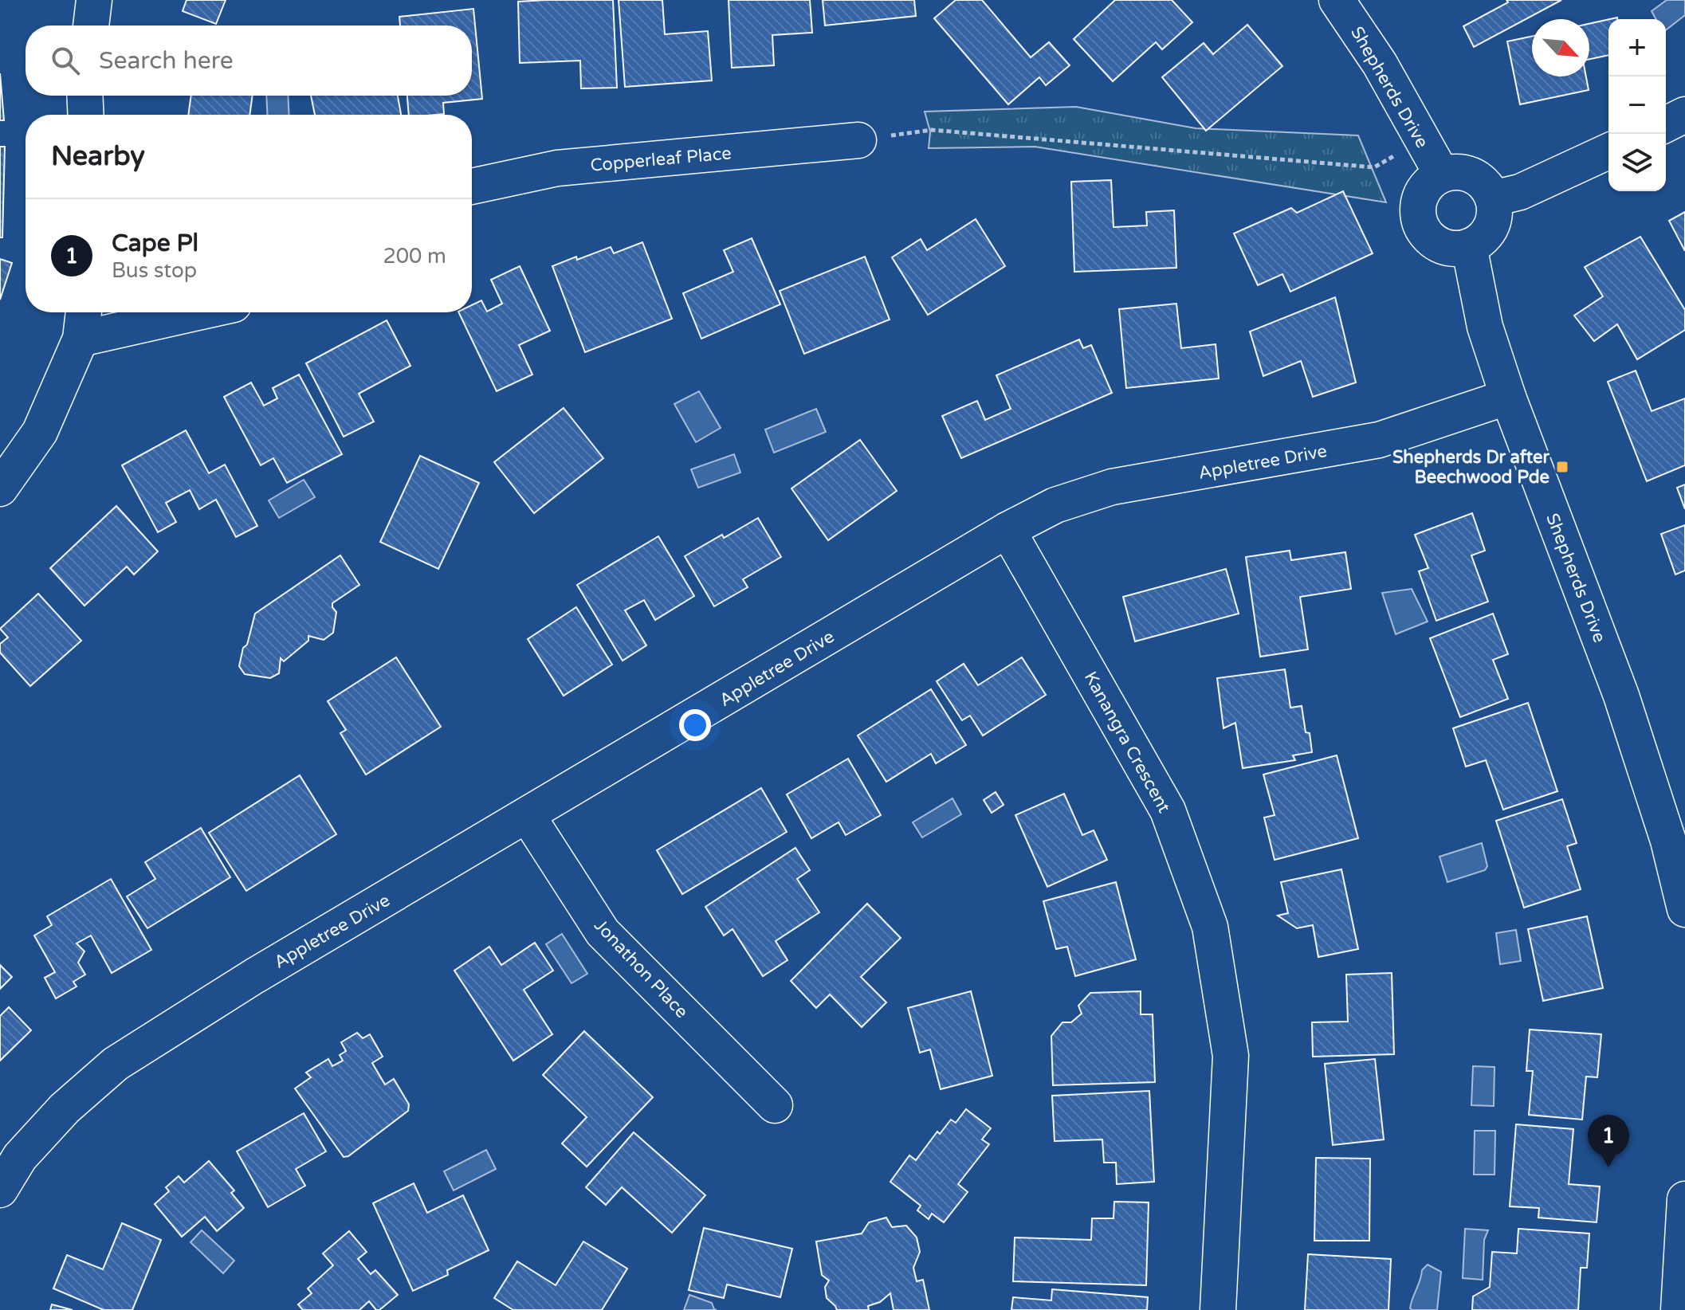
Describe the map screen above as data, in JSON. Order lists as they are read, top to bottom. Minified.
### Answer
{"streets":{"street":["Shepherds Drive","Copperleaf Place","Appletree Drive","Kanangra Crescent","Jonathon Place"]},"crossings":[["Shepherds Drive","Appletree Drive"],["Appletree Drive","Kanangra Crescent"],["Appletree Drive","Jonathon Place"]],"places":{"transit":["Shepherds Dr after Beechwood Pde"]},"north":"bottom right","page":{"map_buttons":["+","−"],"search":"Search here","heading":"Nearby","list":[{"mark":"1","name":"Cape Pl","note":"Bus stop","value":"200 m"}],"pins":"1"}}
